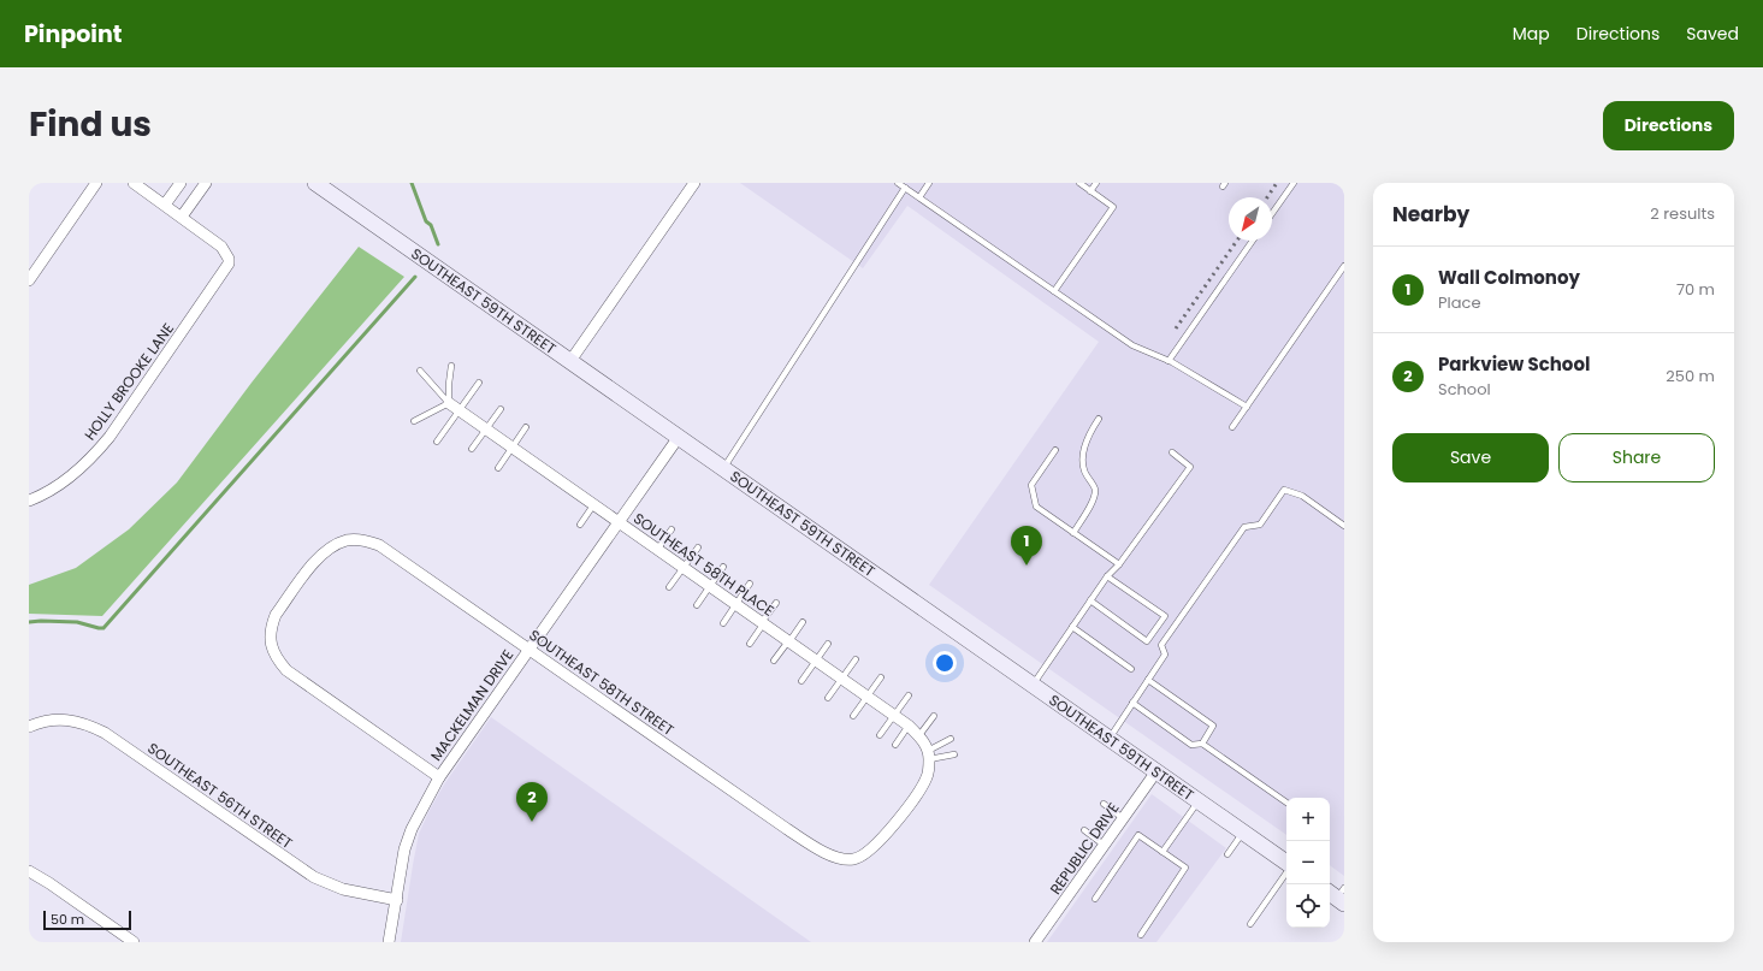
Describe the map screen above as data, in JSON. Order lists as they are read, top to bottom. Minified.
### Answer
{"streets":{"main road":["SOUTHEAST 59TH STREET"],"street":["HOLLY BROOKE LANE","SOUTHEAST 58TH PLACE","SOUTHEAST 58TH STREET","MACKELMAN DRIVE","SOUTHEAST 56TH STREET","REPUBLIC DRIVE"]},"crossings":[["SOUTHEAST 59TH STREET","MACKELMAN DRIVE"],["SOUTHEAST 59TH STREET","REPUBLIC DRIVE"],["SOUTHEAST 58TH PLACE","SOUTHEAST 58TH STREET"],["SOUTHEAST 58TH PLACE","MACKELMAN DRIVE"],["SOUTHEAST 58TH STREET","MACKELMAN DRIVE"],["MACKELMAN DRIVE","SOUTHEAST 56TH STREET"]],"scale_bar":"50 m","north":"bottom left","page":{"header":"Pinpoint","nav":["Map","Directions","Saved"],"title":"Find us","buttons":["Directions",["Save","Share"]],"heading":["Nearby","2 results"],"list":[{"mark":"1","name":"Wall Colmonoy","note":"Place","value":"70 m"},{"mark":"2","name":"Parkview School","note":"School","value":"250 m"}],"pins":["1","2"],"map_buttons":["+","−"],"scale":"50 m"}}
